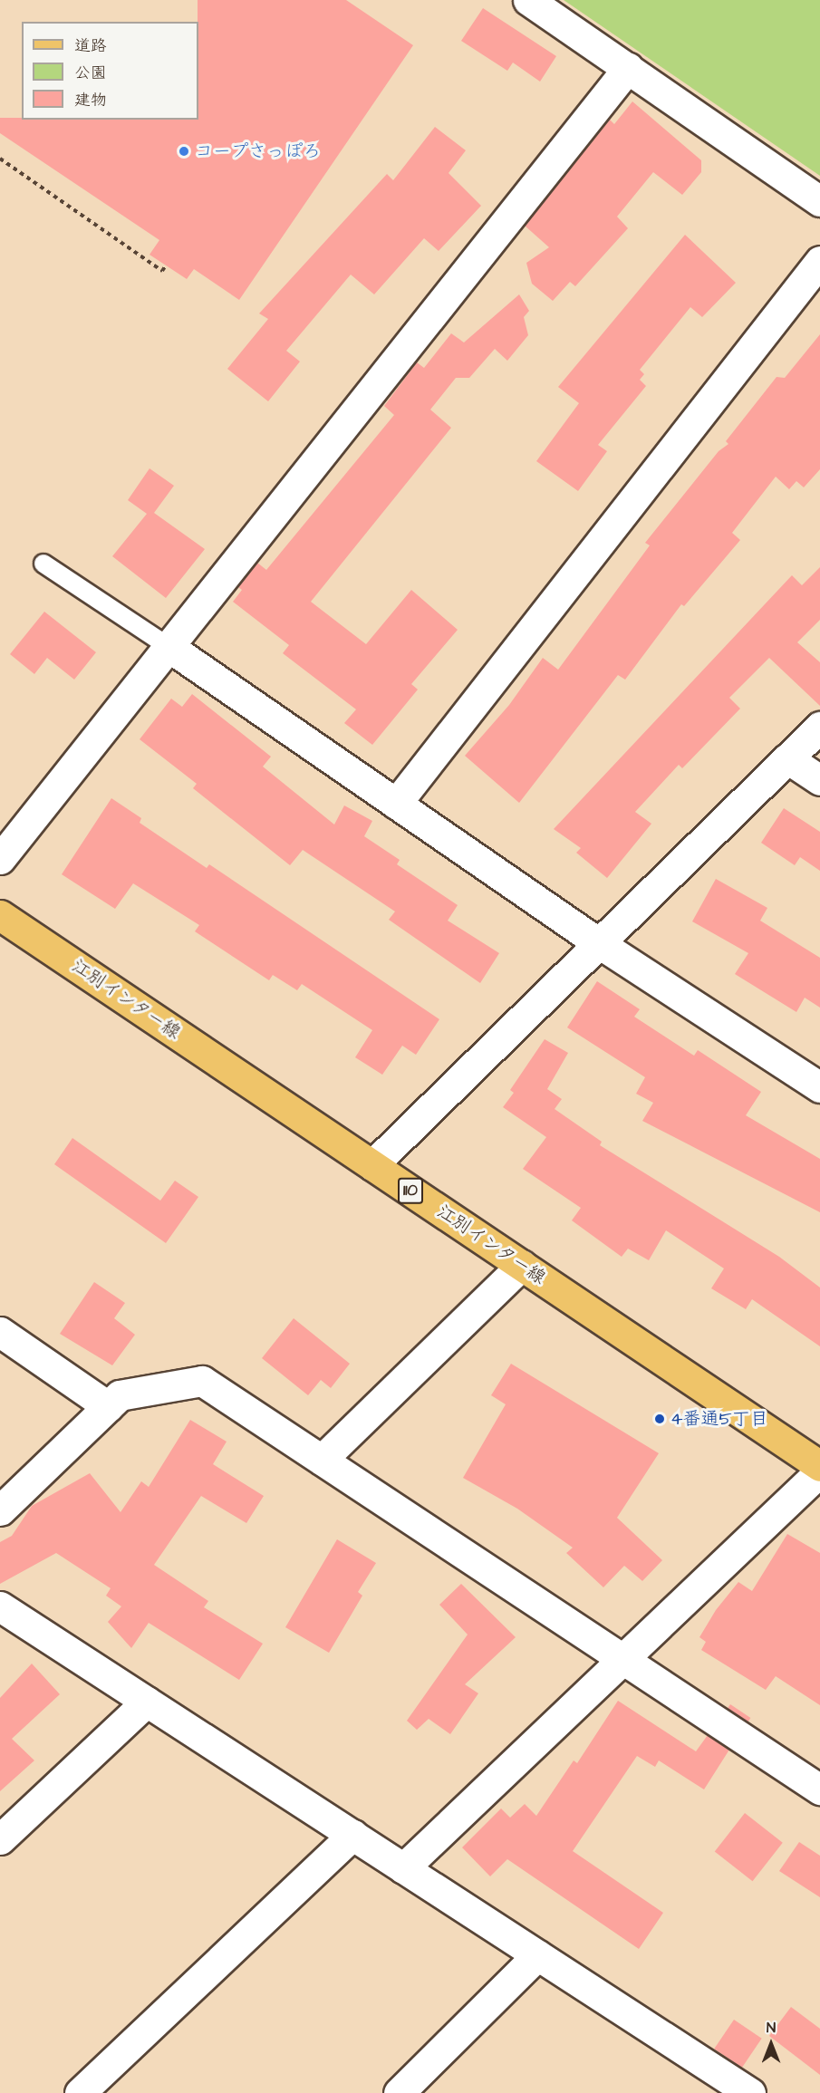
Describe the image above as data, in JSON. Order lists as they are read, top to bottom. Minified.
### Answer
{"streets":{"main road":["江別インター線","110"]},"places":["コープさっぽろ","4番通5丁目"],"legend":["道路","公園","建物"],"north":"top"}
